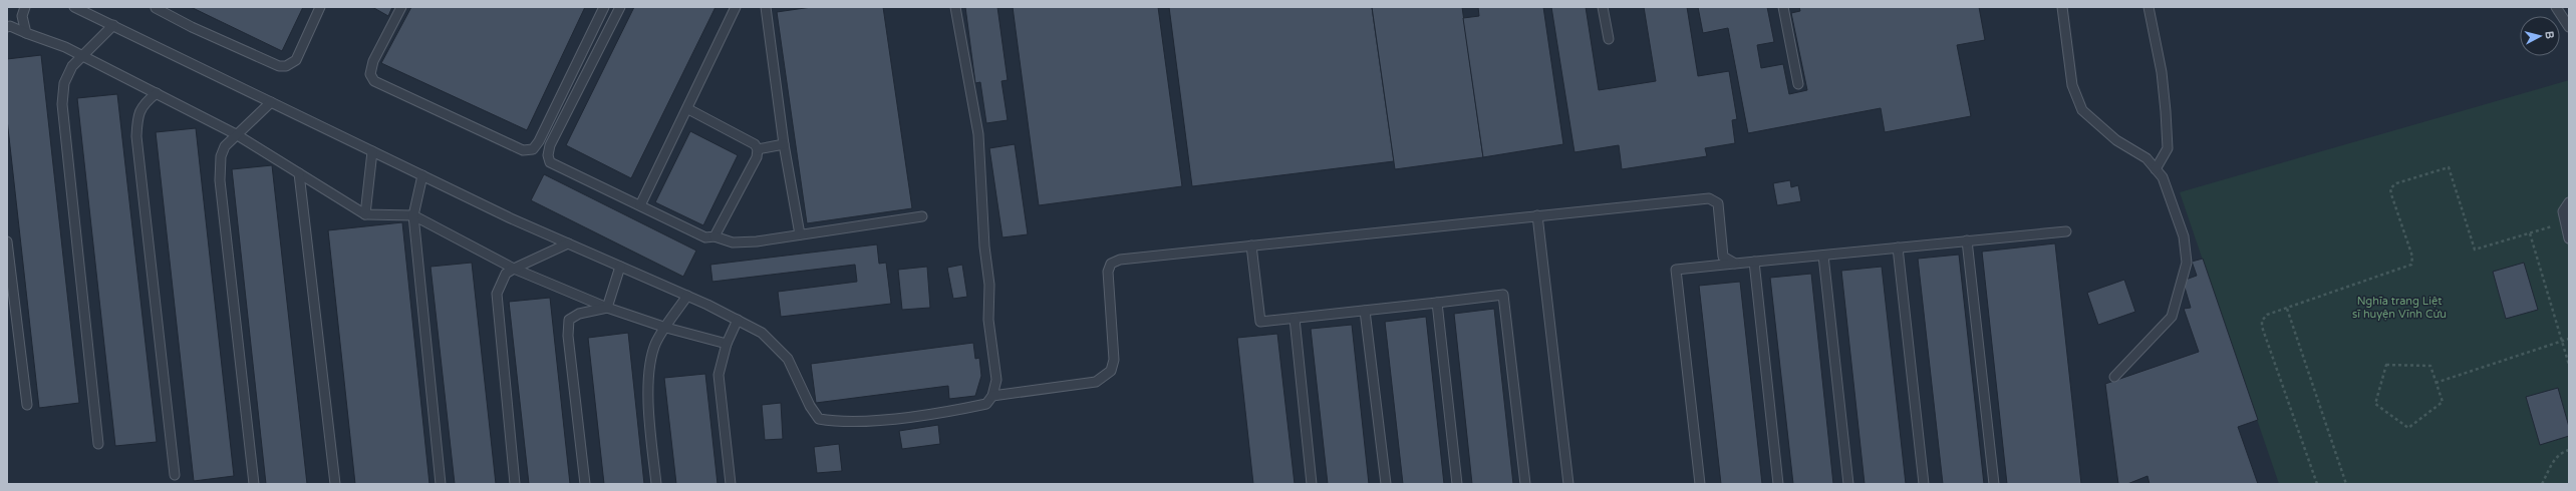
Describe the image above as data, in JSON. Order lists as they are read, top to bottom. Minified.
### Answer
{"parks":["Nghĩa trang Liệt sĩ huyện Vĩnh Cửu"],"north":"right"}
